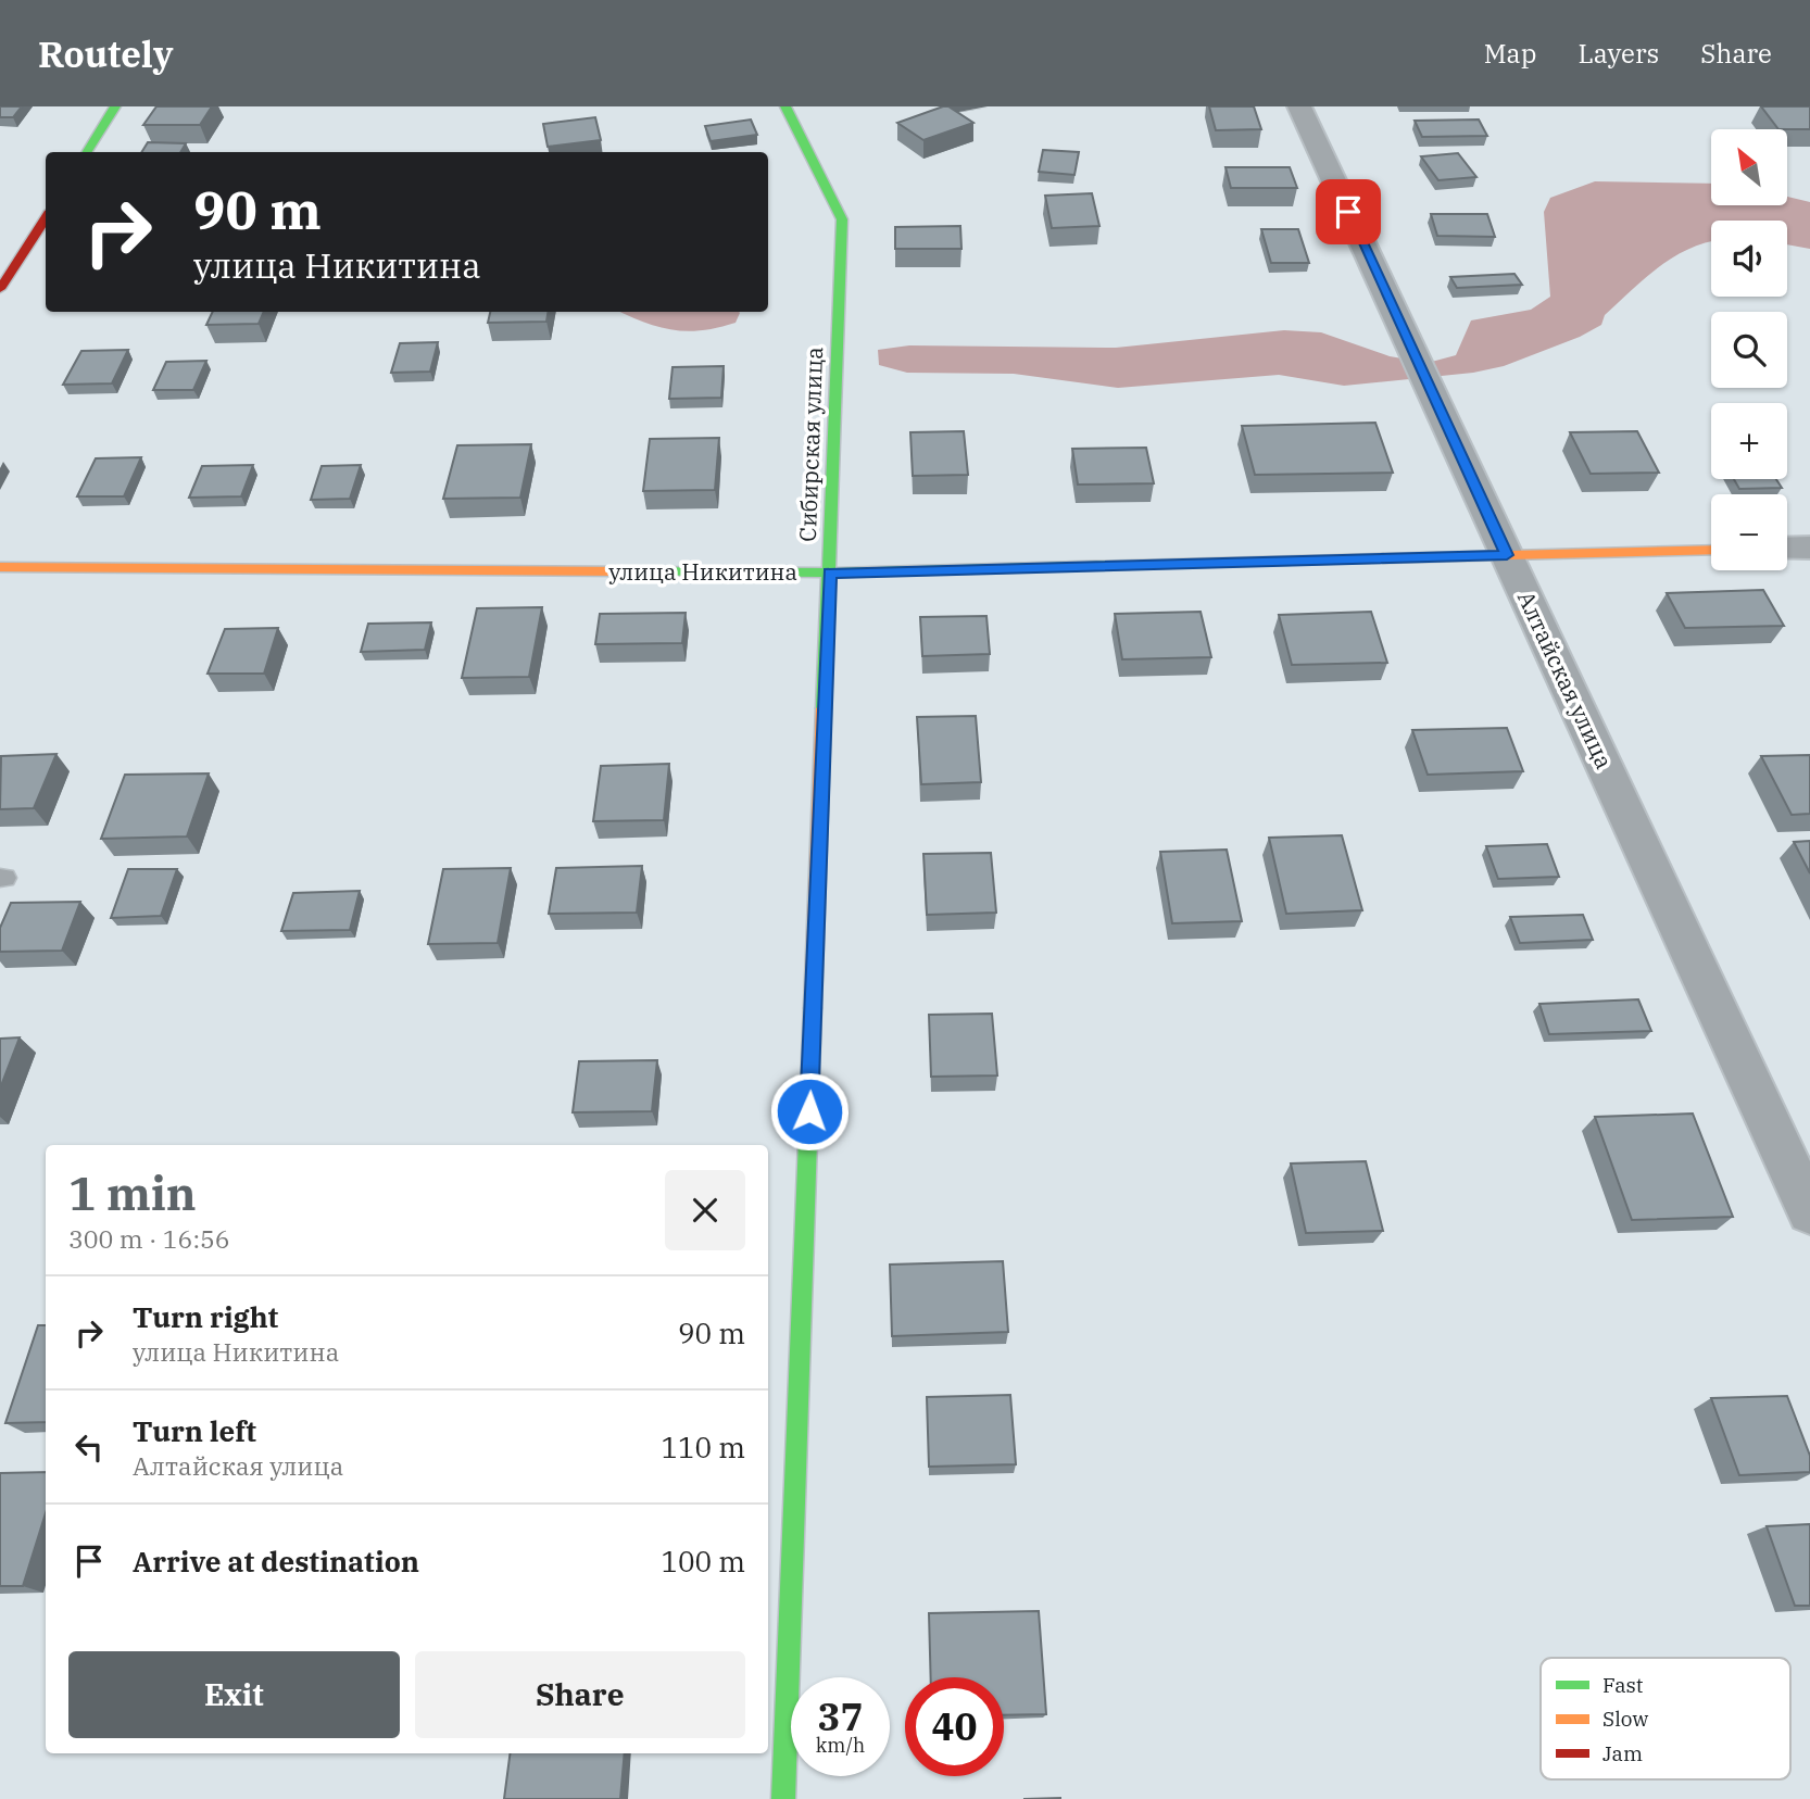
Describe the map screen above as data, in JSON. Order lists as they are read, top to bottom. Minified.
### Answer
{"streets":{"street":["Сибирская улица","улица Никитина","Алтайская улица"]},"crossings":[["Сибирская улица","улица Никитина"],["улица Никитина","Алтайская улица"]],"legend":["Fast","Slow","Jam"],"north":"top left","page":{"header":"Routely","nav":["Map","Layers","Share"],"map_buttons":["+","−"],"turn":["90 m","улица Никитина"],"heading":["1 min","300 m · 16:56"],"list":[{"name":"Turn right","note":"улица Никитина","value":"90 m"},{"name":"Turn left","note":"Алтайская улица","value":"110 m"},{"name":"Arrive at destination","value":"100 m"}],"buttons":["Exit","Share"],"speed":"37 km/h","limit":"40"}}
